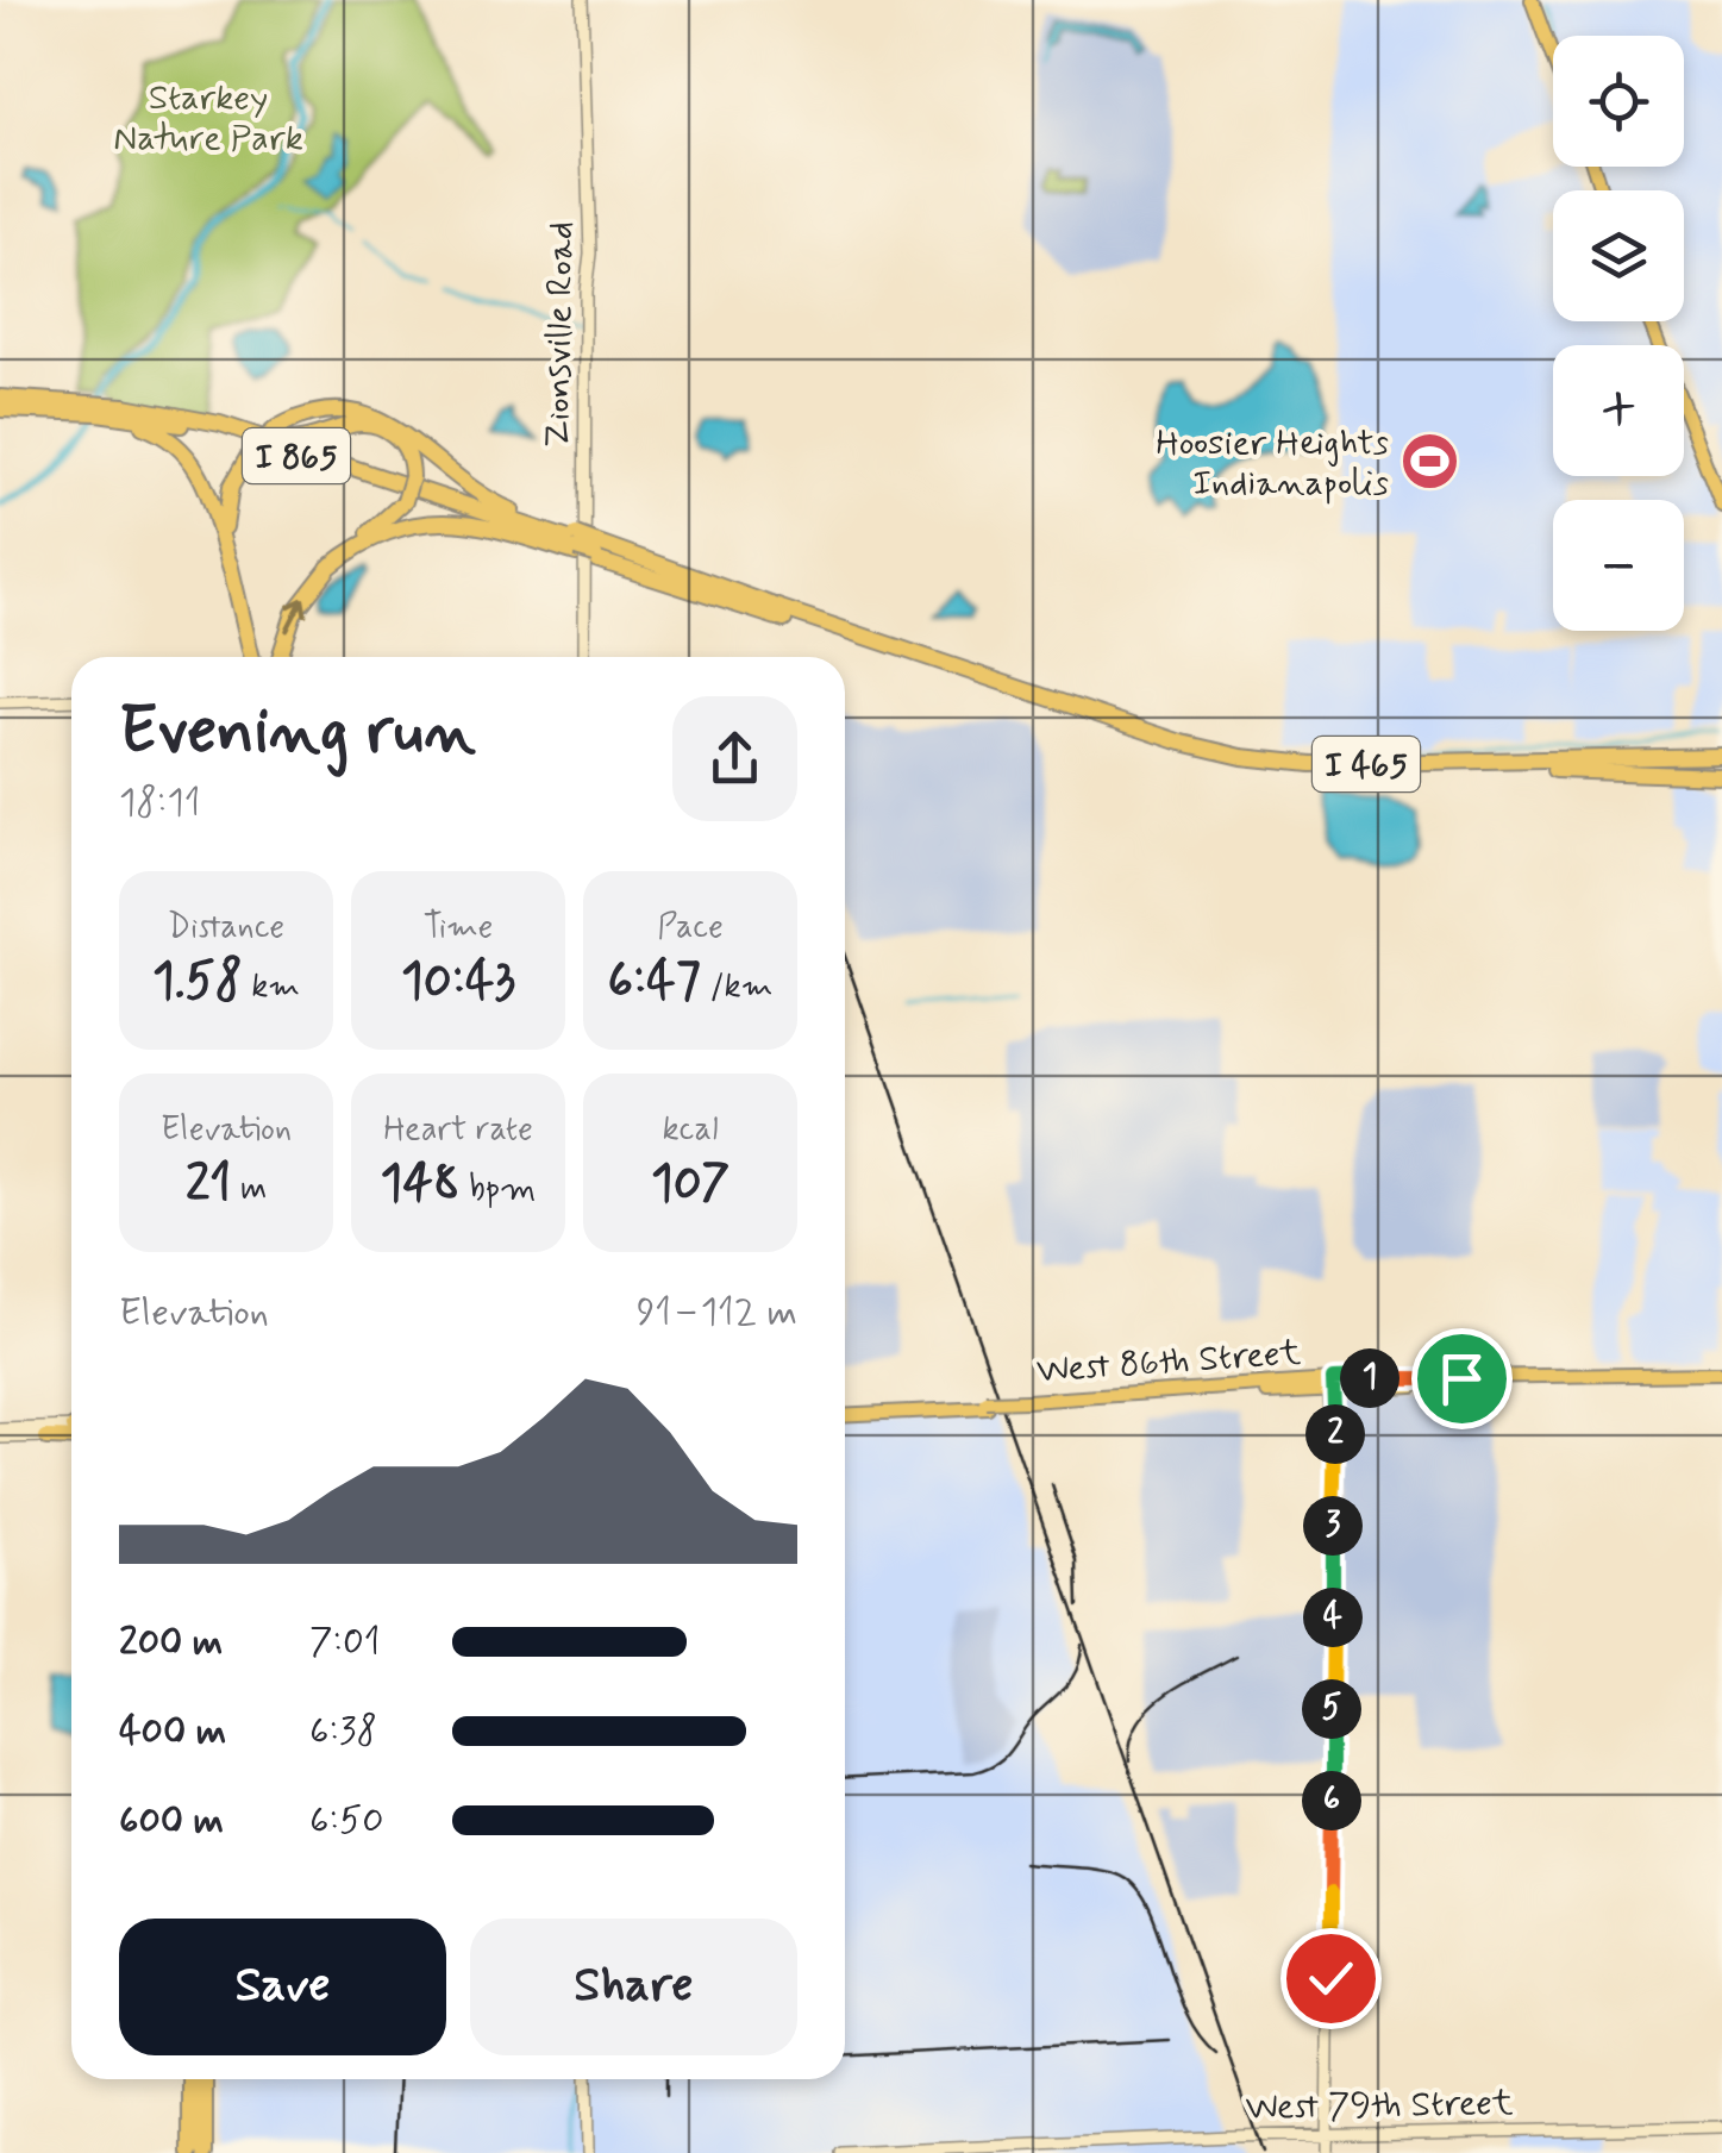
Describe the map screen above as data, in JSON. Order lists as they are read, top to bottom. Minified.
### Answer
{"streets":{"highway":["I 865","I 465"],"main road":["Zionsville Road","West 86th Street","West 79th Street"]},"crossings":[["I 865","I 465"]],"parks":["Starkey Nature Park"],"places":{"sports":["Hoosier Heights Indianapolis"]},"page":{"map_buttons":["+","−"],"heading":["Evening run","18:11"],"stats":[["Distance","1.58 km"],["Time","10:43"],["Pace","6:47 /km"],["Elevation","21 m"],["Heart rate","148 bpm"],["kcal","107"]],"chart":["Elevation","91–112 m"],"pins":["1","2","3","4","5","6"],"list":[{"name":"200 m","note":"7:01"},{"name":"400 m","note":"6:38"},{"name":"600 m","note":"6:50"}],"buttons":["Save","Share"]}}
